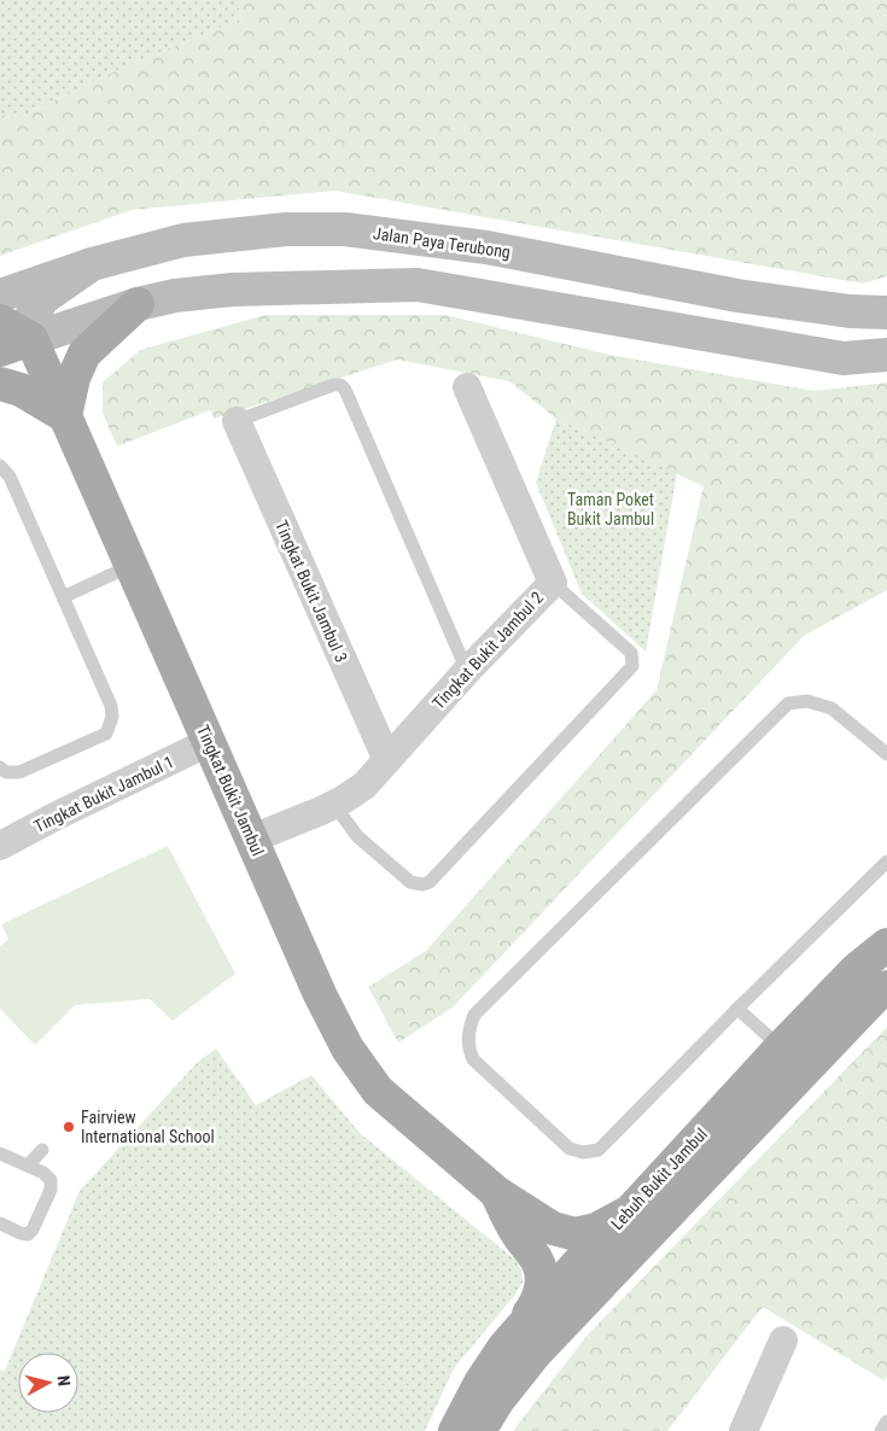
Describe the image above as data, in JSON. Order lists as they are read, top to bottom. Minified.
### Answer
{"streets":{"main road":["Jalan Paya Terubong","Tingkat Bukit Jambul","Lebuh Bukit Jambul"],"street":["Tingkat Bukit Jambul 3","Tingkat Bukit Jambul 2","Tingkat Bukit Jambul 1"]},"crossings":[["Tingkat Bukit Jambul 3","Tingkat Bukit Jambul 2"],["Tingkat Bukit Jambul 2","Tingkat Bukit Jambul"],["Tingkat Bukit Jambul","Tingkat Bukit Jambul 1"]],"parks":["Taman Poket Bukit Jambul"],"places":["Fairview International School"],"north":"right"}
